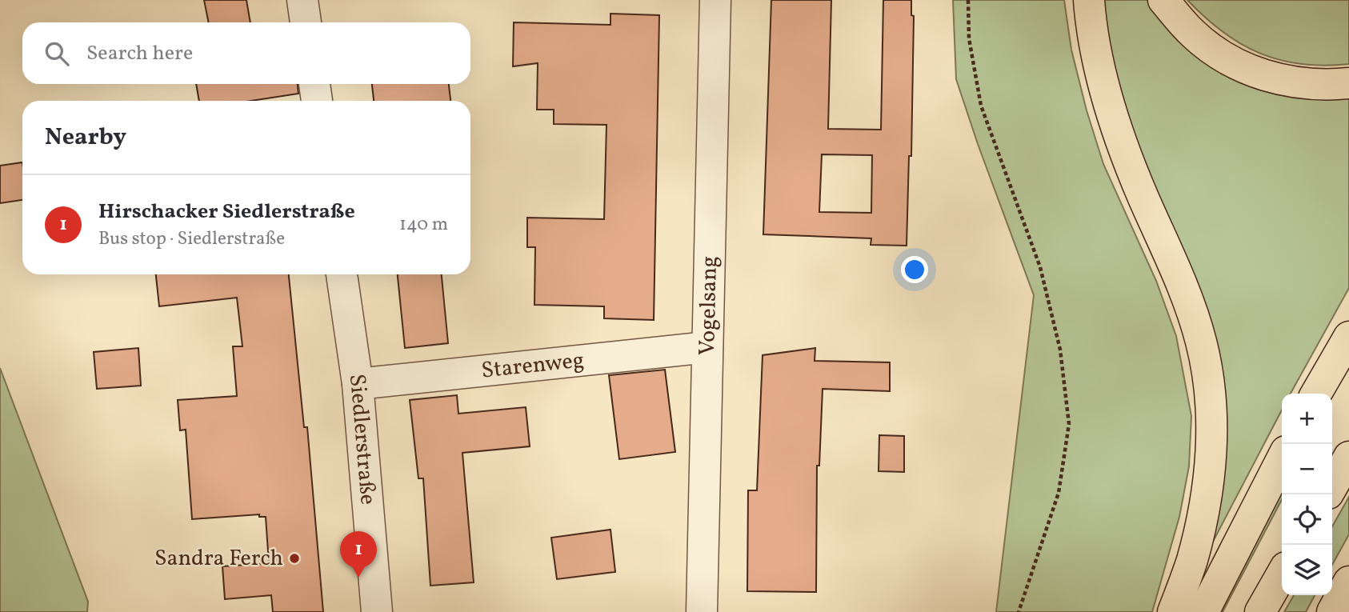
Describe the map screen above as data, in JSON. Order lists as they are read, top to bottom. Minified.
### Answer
{"streets":{"street":["Vogelsang","Starenweg","Siedlerstraße"]},"crossings":[["Vogelsang","Starenweg"],["Starenweg","Siedlerstraße"]],"places":["Sandra Ferch"],"page":{"search":"Search here","heading":"Nearby","list":[{"mark":"1","name":"Hirschacker Siedlerstraße","note":"Bus stop · Siedlerstraße","value":"140 m"}],"map_buttons":["+","−"],"pins":"1"}}
